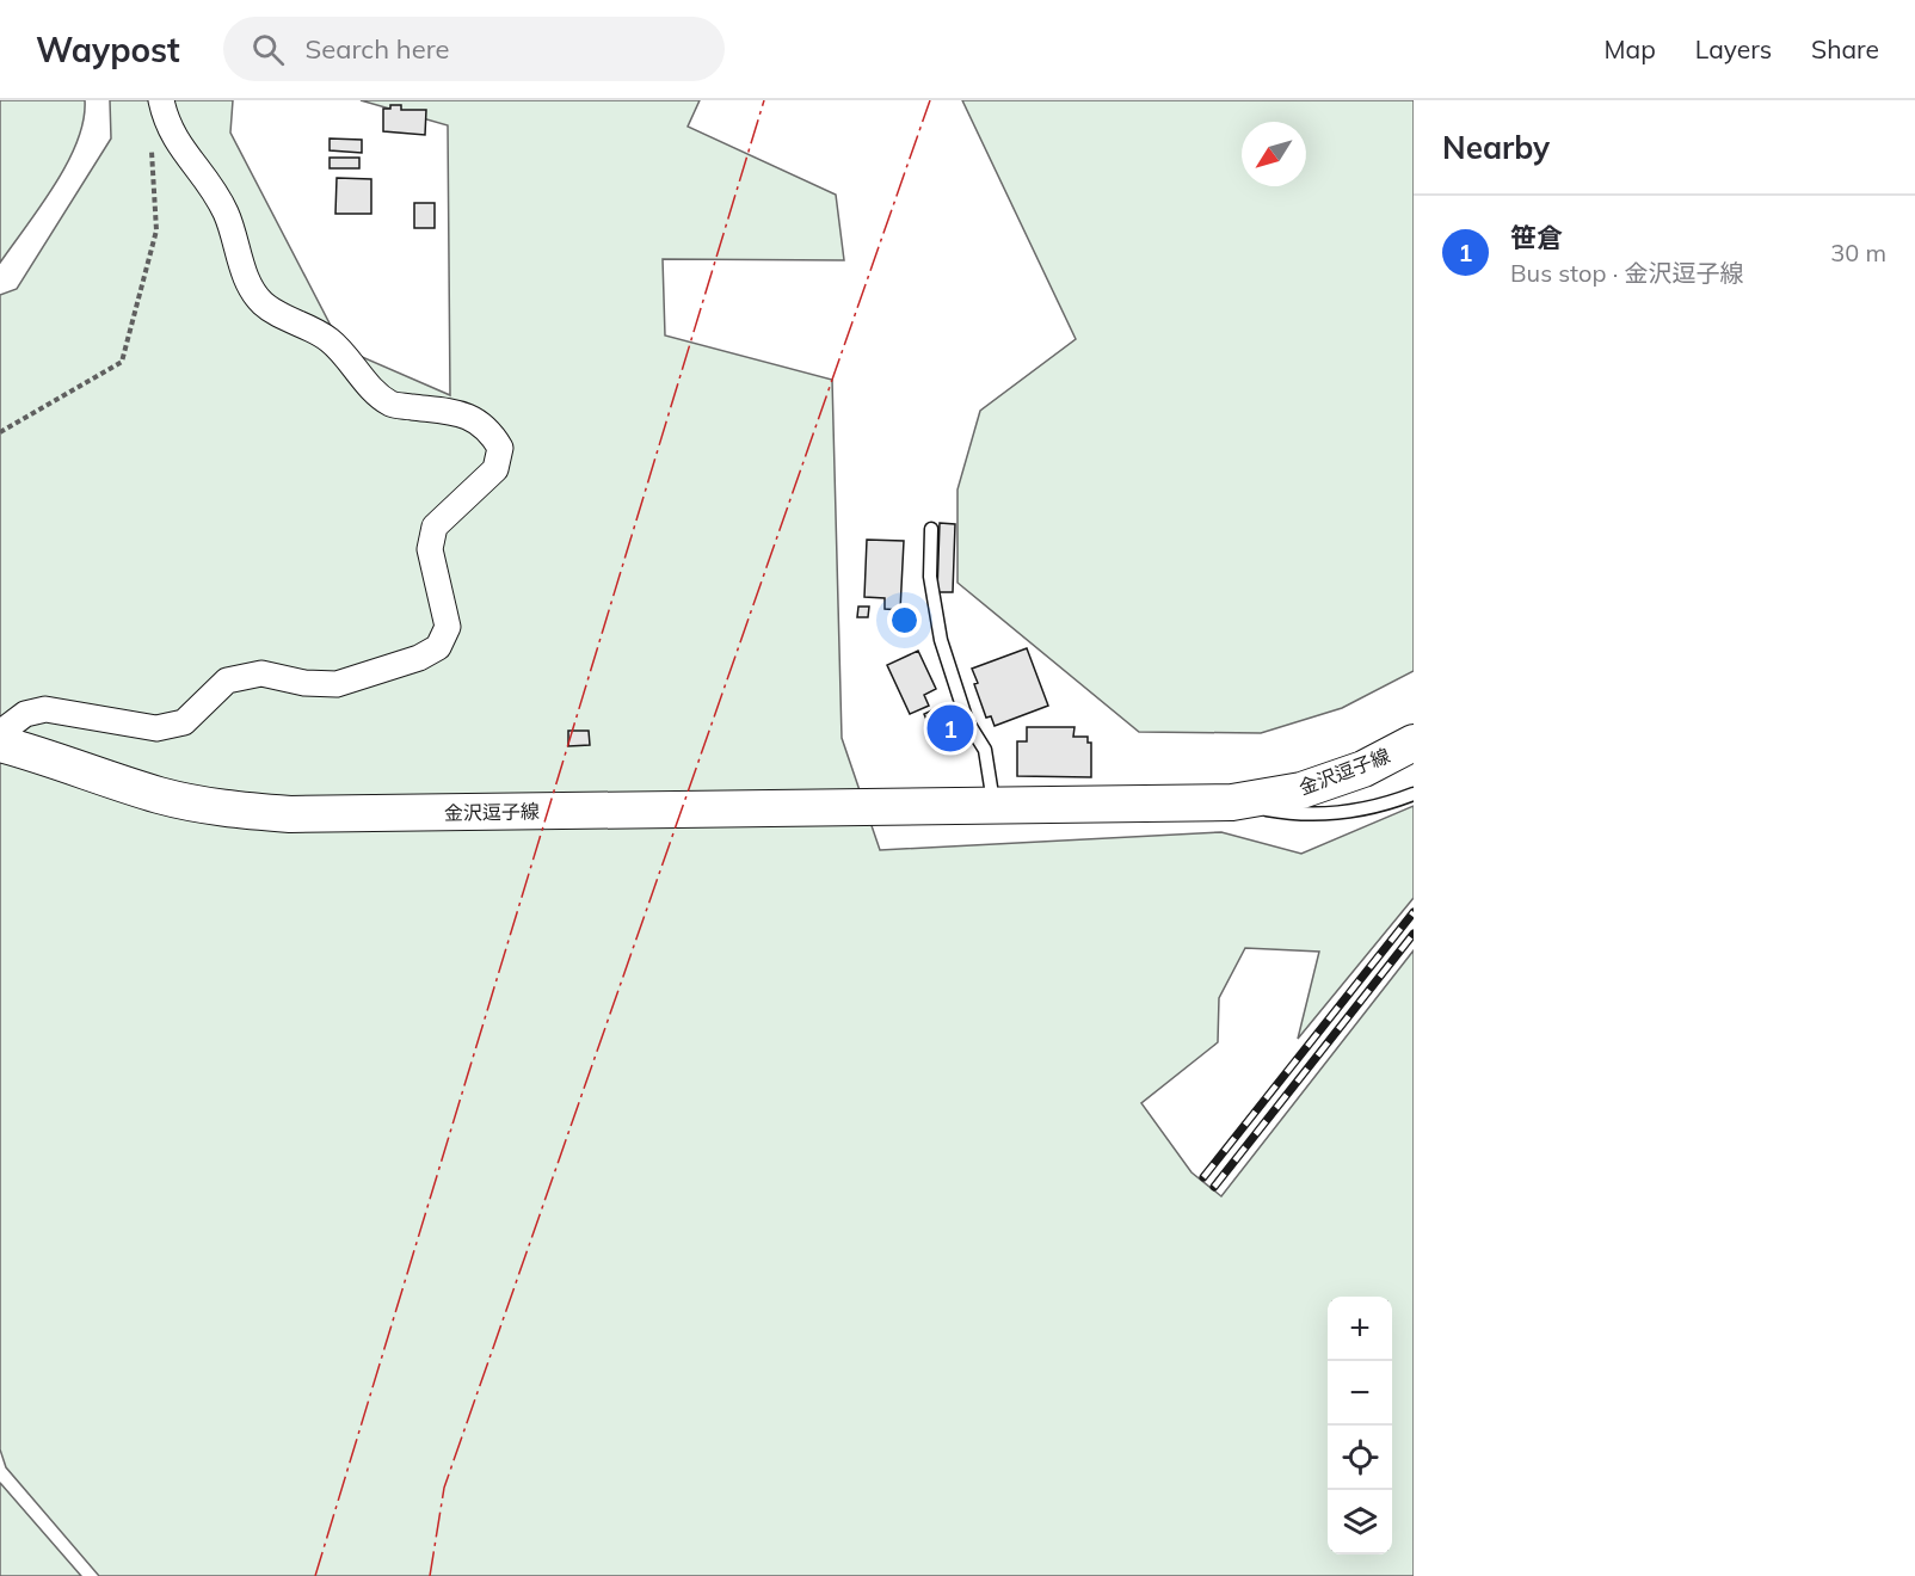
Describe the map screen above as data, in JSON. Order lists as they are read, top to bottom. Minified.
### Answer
{"streets":{"main road":["金沢逗子線"]},"north":"bottom left","page":{"header":"Waypost","search":"Search here","nav":["Map","Layers","Share"],"heading":"Nearby","list":[{"mark":"1","name":"笹倉","note":"Bus stop · 金沢逗子線","value":"30 m"}],"pins":"1","map_buttons":["+","−"]}}
